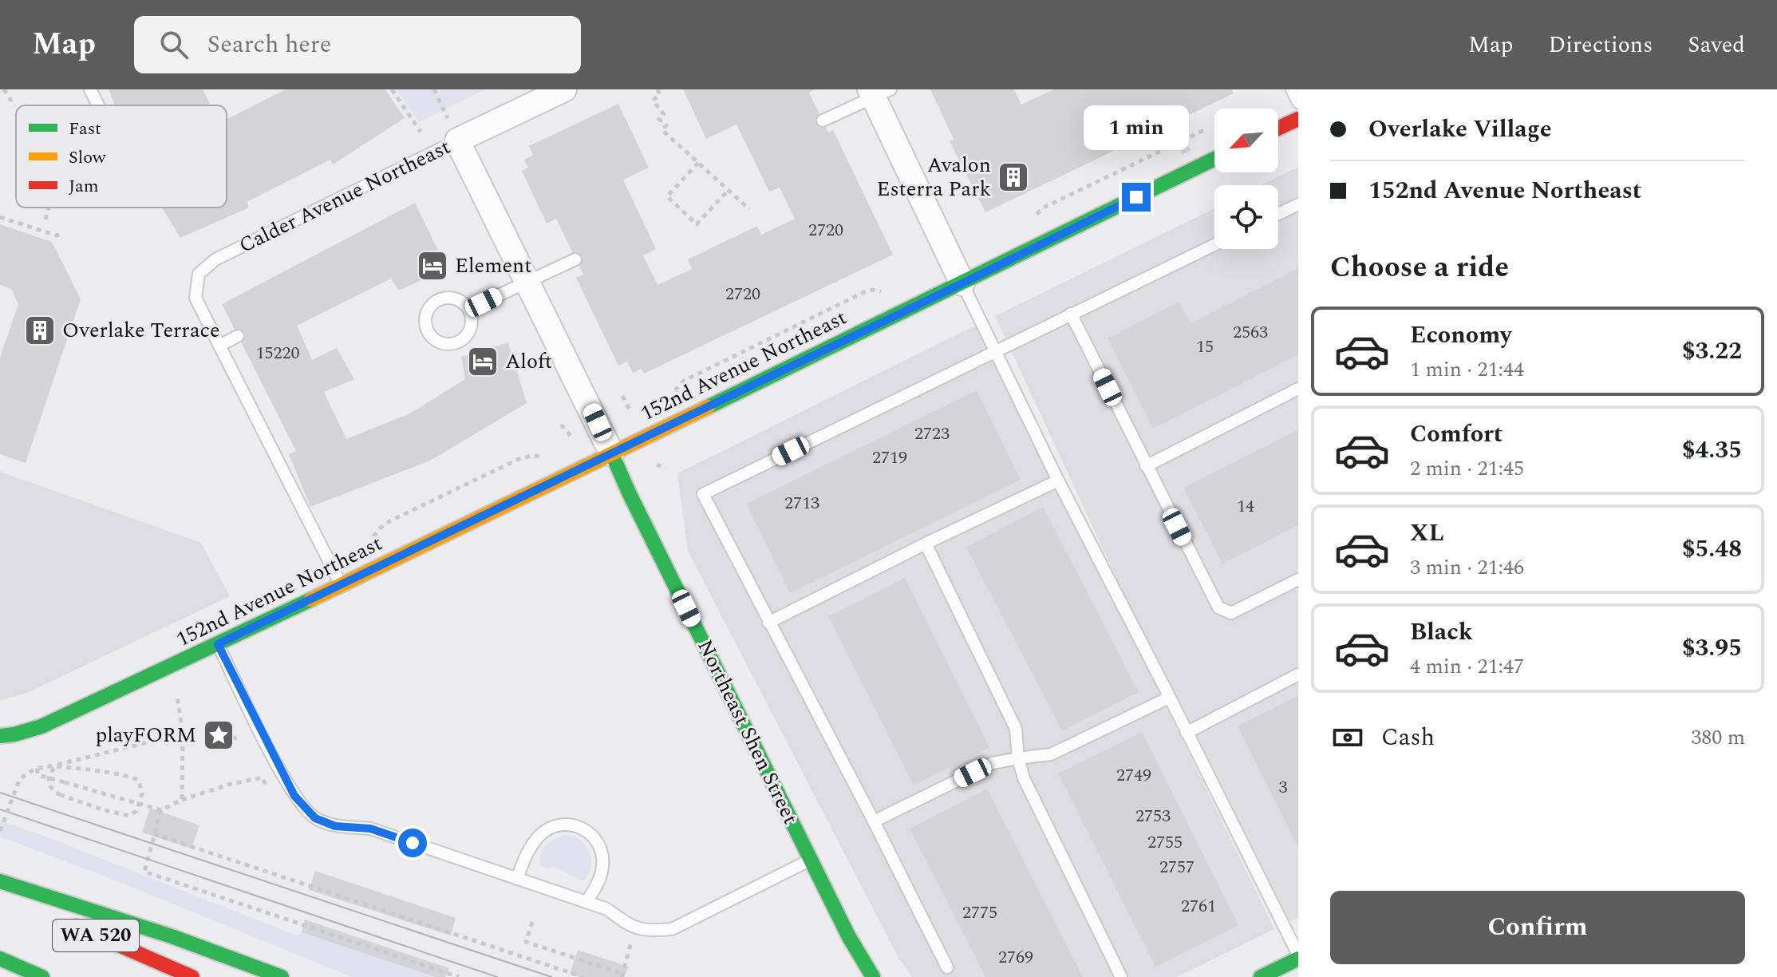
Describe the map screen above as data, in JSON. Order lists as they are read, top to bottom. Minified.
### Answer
{"streets":{"main road":["152nd Avenue Northeast","Northeast Shen Street","WA 520"],"street":["Calder Avenue Northeast"]},"crossings":[["Calder Avenue Northeast","152nd Avenue Northeast"],["Calder Avenue Northeast","Northeast Shen Street"],["152nd Avenue Northeast","Northeast Shen Street"]],"places":{"building":["Avalon Esterra Park","Overlake Terrace"],"hotel":["Element","Aloft"],"place":["playFORM"]},"house_numbers":["2720","2720","2563","15","15220","2723","2719","2713","14","2749","3","2753","2755","2757","2761","2775","2769"],"legend":["Fast","Slow","Jam"],"north":"bottom left","page":{"header":"Map","search":"Search here","nav":["Map","Directions","Saved"],"banner":["Overlake Village","152nd Avenue Northeast"],"bubble":"1 min","heading":"Choose a ride","list":[{"name":"Economy","note":"1 min · 21:44","value":"$3.22"},{"name":"Comfort","note":"2 min · 21:45","value":"$4.35"},{"name":"XL","note":"3 min · 21:46","value":"$5.48"},{"name":"Black","note":"4 min · 21:47","value":"$3.95"}],"pay":["Cash","380 m"],"buttons":"Confirm"}}
